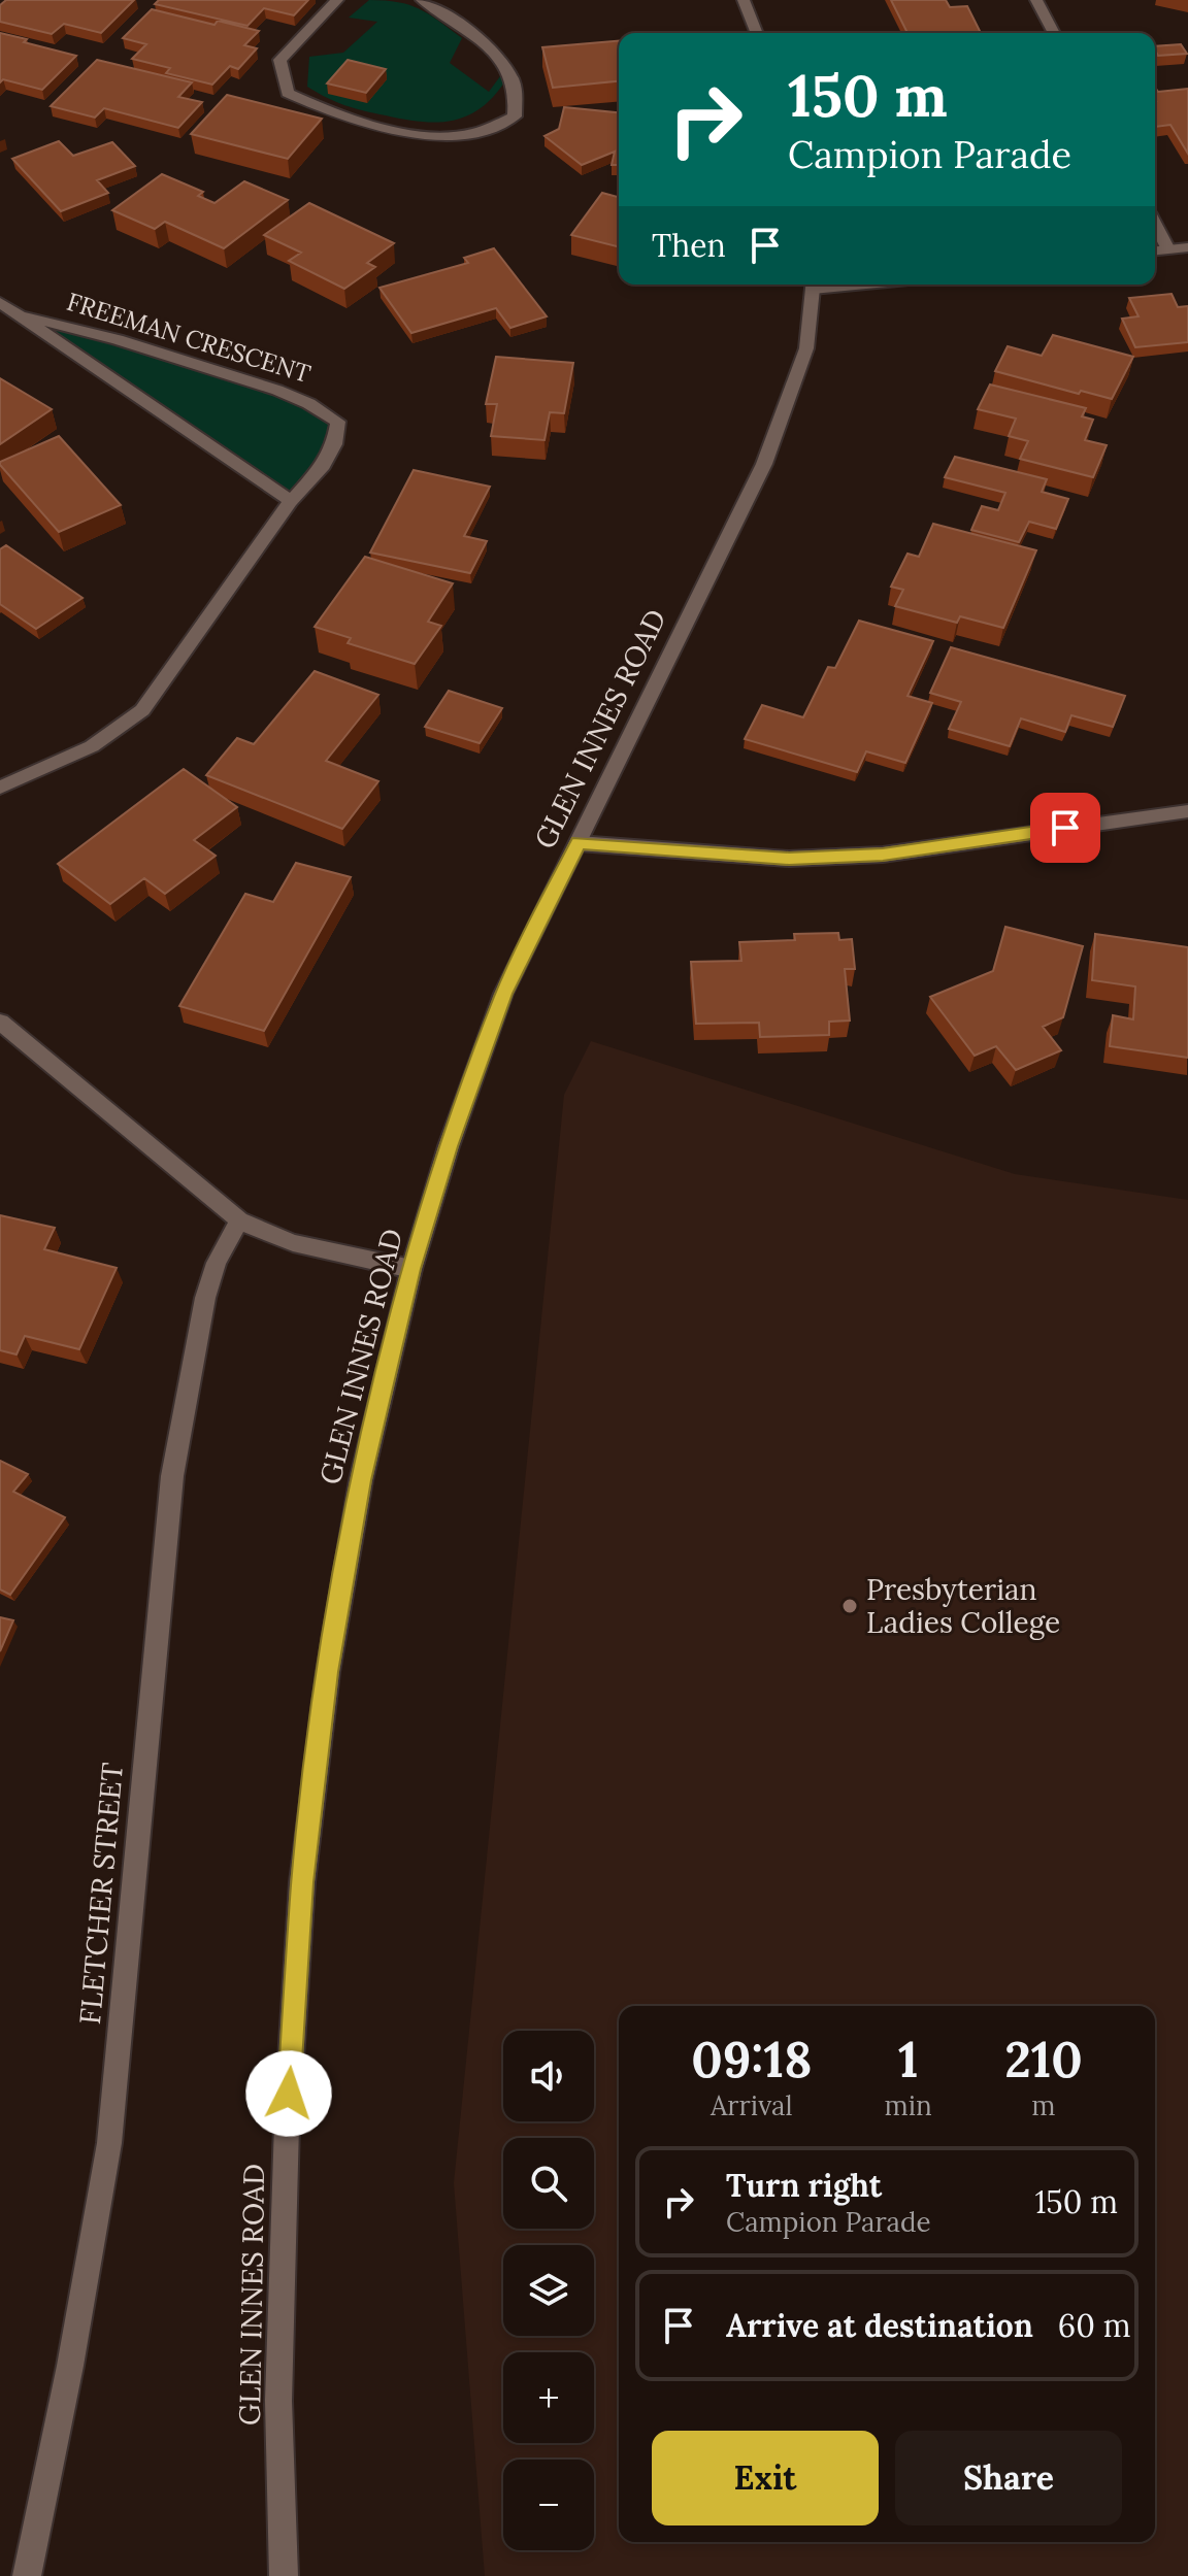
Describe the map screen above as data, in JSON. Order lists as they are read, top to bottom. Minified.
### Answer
{"streets":{"street":["FREEMAN CRESCENT","GLEN INNES ROAD","FLETCHER STREET"]},"places":["Presbyterian Ladies College"],"page":{"turn":["150 m","Campion Parade"],"then":"Then","eta":["09:18","Arrival","1","min","210","m"],"map_buttons":["+","−"],"list":[{"name":"Turn right","note":"Campion Parade","value":"150 m"},{"name":"Arrive at destination","value":"60 m"}],"buttons":["Exit","Share"]}}
